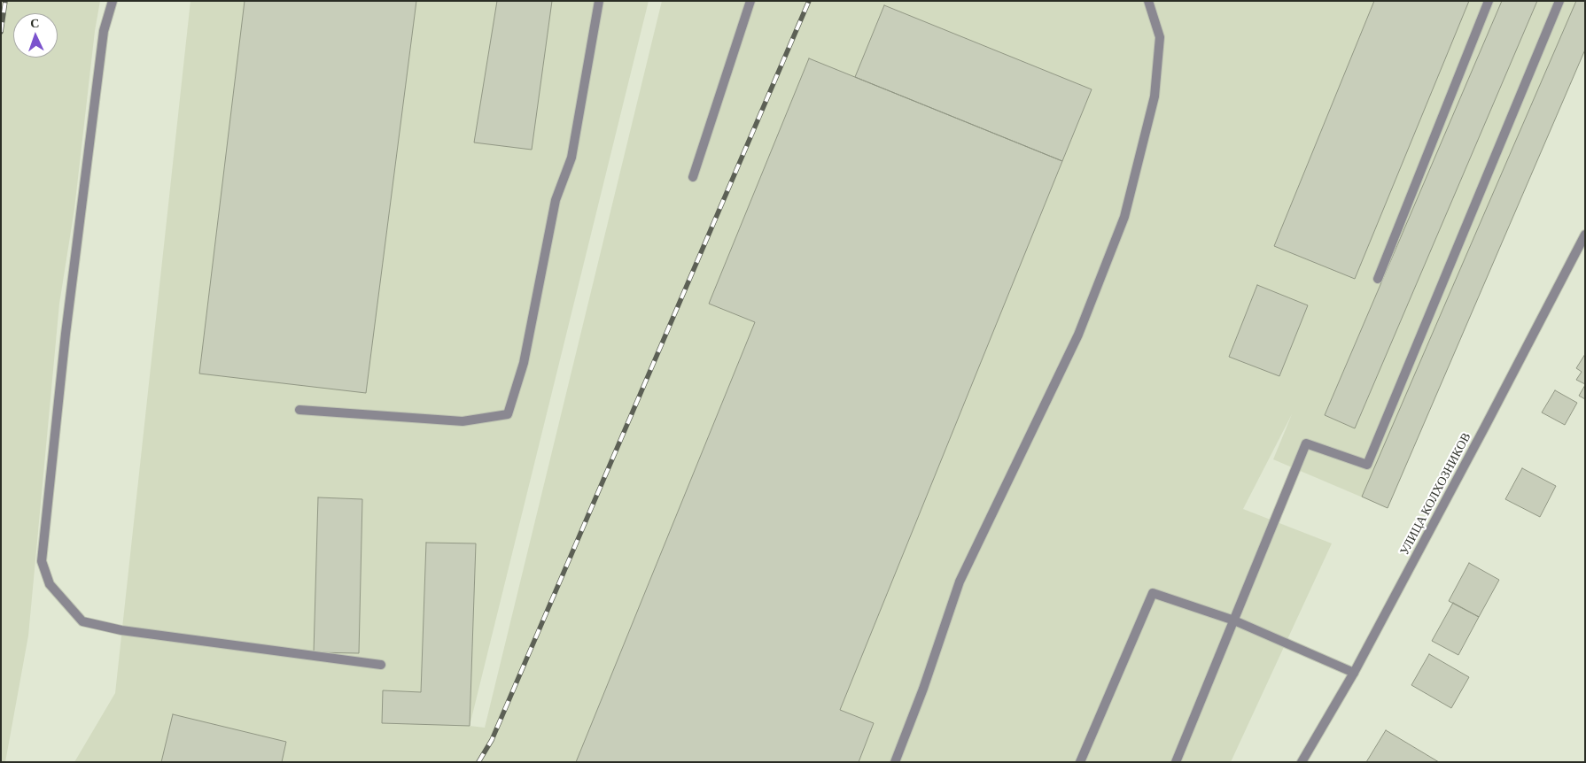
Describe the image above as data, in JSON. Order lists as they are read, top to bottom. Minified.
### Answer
{"streets":{"street":["УЛИЦА КОЛХОЗНИКОВ"]},"north":"top"}
